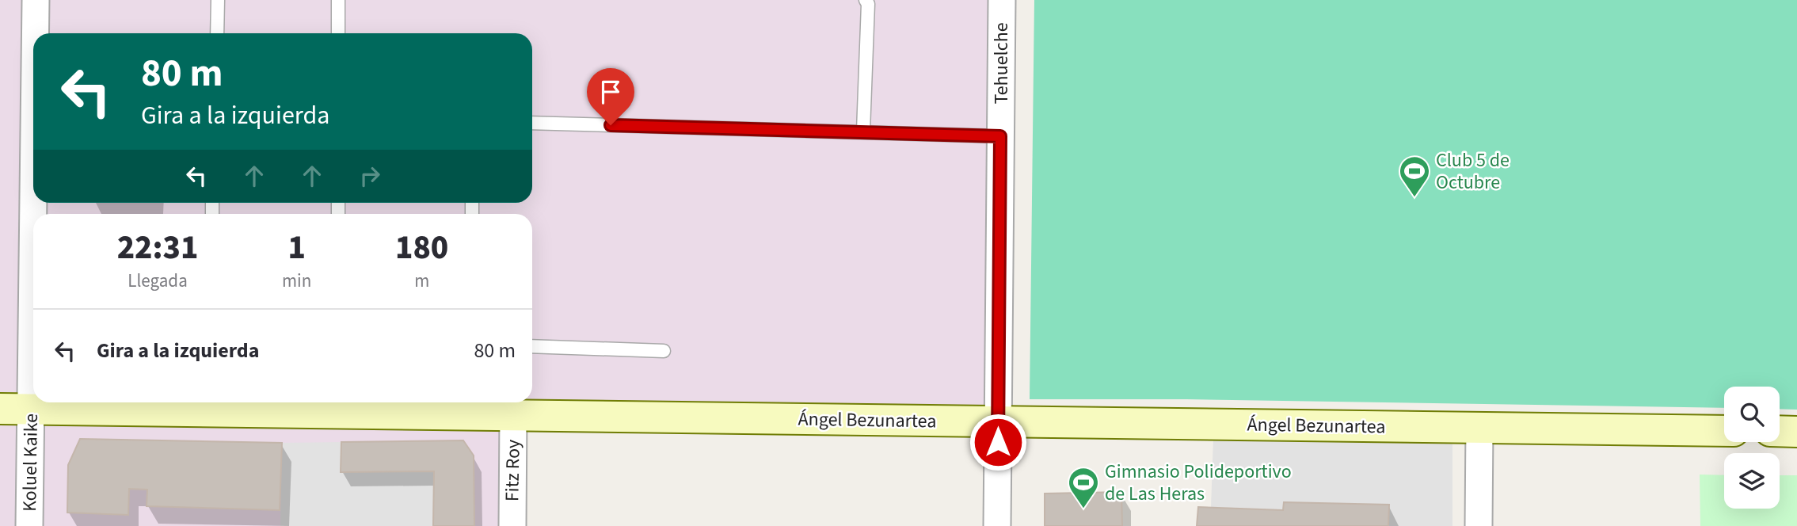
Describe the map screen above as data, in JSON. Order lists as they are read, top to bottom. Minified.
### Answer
{"streets":{"street":["Tehuelche","Ángel Bezunartea","Koluel Kaike","Fitz Roy"]},"crossings":[["Tehuelche","Ángel Bezunartea"],["Ángel Bezunartea","Koluel Kaike"],["Ángel Bezunartea","Fitz Roy"]],"places":{"sports":["Club 5 de Octubre","Gimnasio Polideportivo de Las Heras"]},"page":{"turn":["80 m","Gira a la izquierda"],"eta":["22:31","Llegada","1","min","180","m"],"list":[{"name":"Gira a la izquierda","value":"80 m"}]}}
